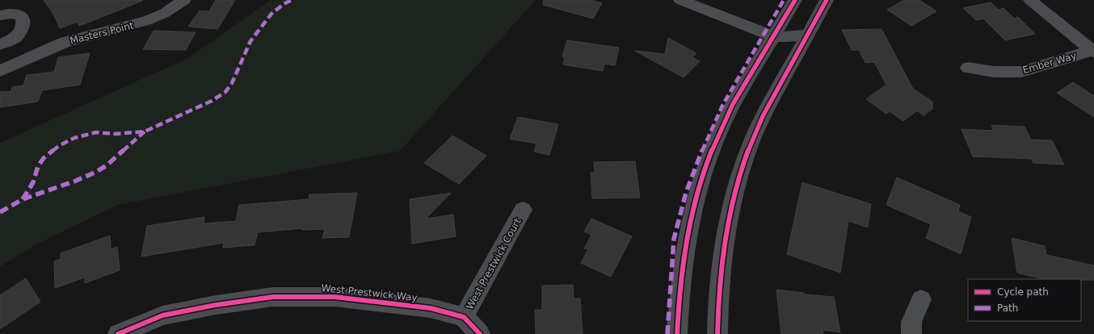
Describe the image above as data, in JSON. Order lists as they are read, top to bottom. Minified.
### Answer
{"streets":{"street":["Masters Point","Ember Way","West Prestwick Court","West Prestwick Way"]},"crossings":[["West Prestwick Court","West Prestwick Way"]],"legend":["Cycle path","Path"]}
